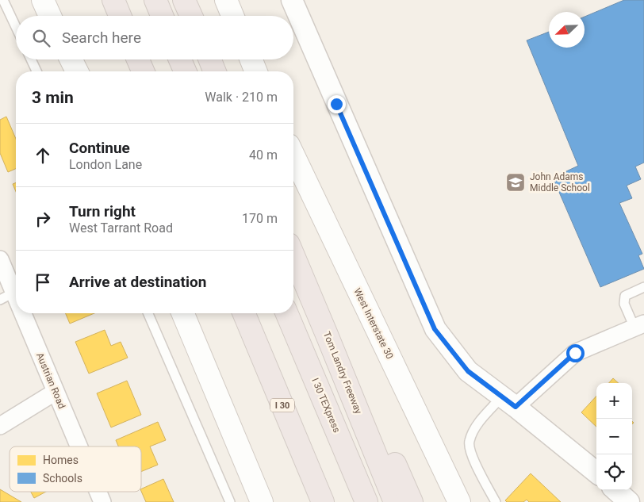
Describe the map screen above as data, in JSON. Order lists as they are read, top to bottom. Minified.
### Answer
{"streets":{"highway":["Tom Landry Freeway","I 30","I 30 TEXpress"],"main road":["West Interstate 30"],"street":["Austrian Road"]},"places":{"school or university":["John Adams Middle School"]},"legend":["Homes","Schools"],"north":"bottom left","page":{"search":"Search here","heading":["3 min","Walk · 210 m"],"list":[["Continue","London Lane","40 m"],["Turn right","West Tarrant Road","170 m"],"Arrive at destination"],"map_buttons":["+","−"]}}
